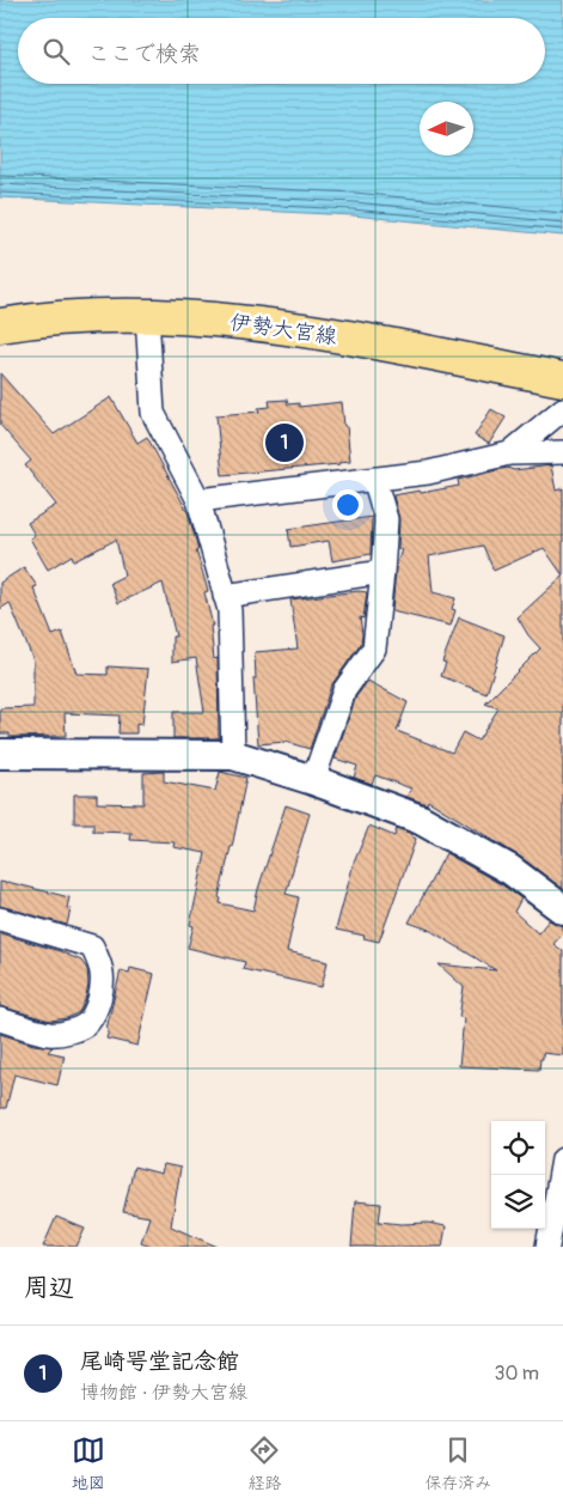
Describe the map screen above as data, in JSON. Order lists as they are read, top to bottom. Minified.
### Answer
{"streets":{"main road":["伊勢大宮線"]},"north":"left","page":{"search":"ここで検索","pins":"1","heading":"周辺","list":[{"mark":"1","name":"尾崎咢堂記念館","note":"博物館 · 伊勢大宮線","value":"30 m"}],"nav":["地図","経路","保存済み"]}}
